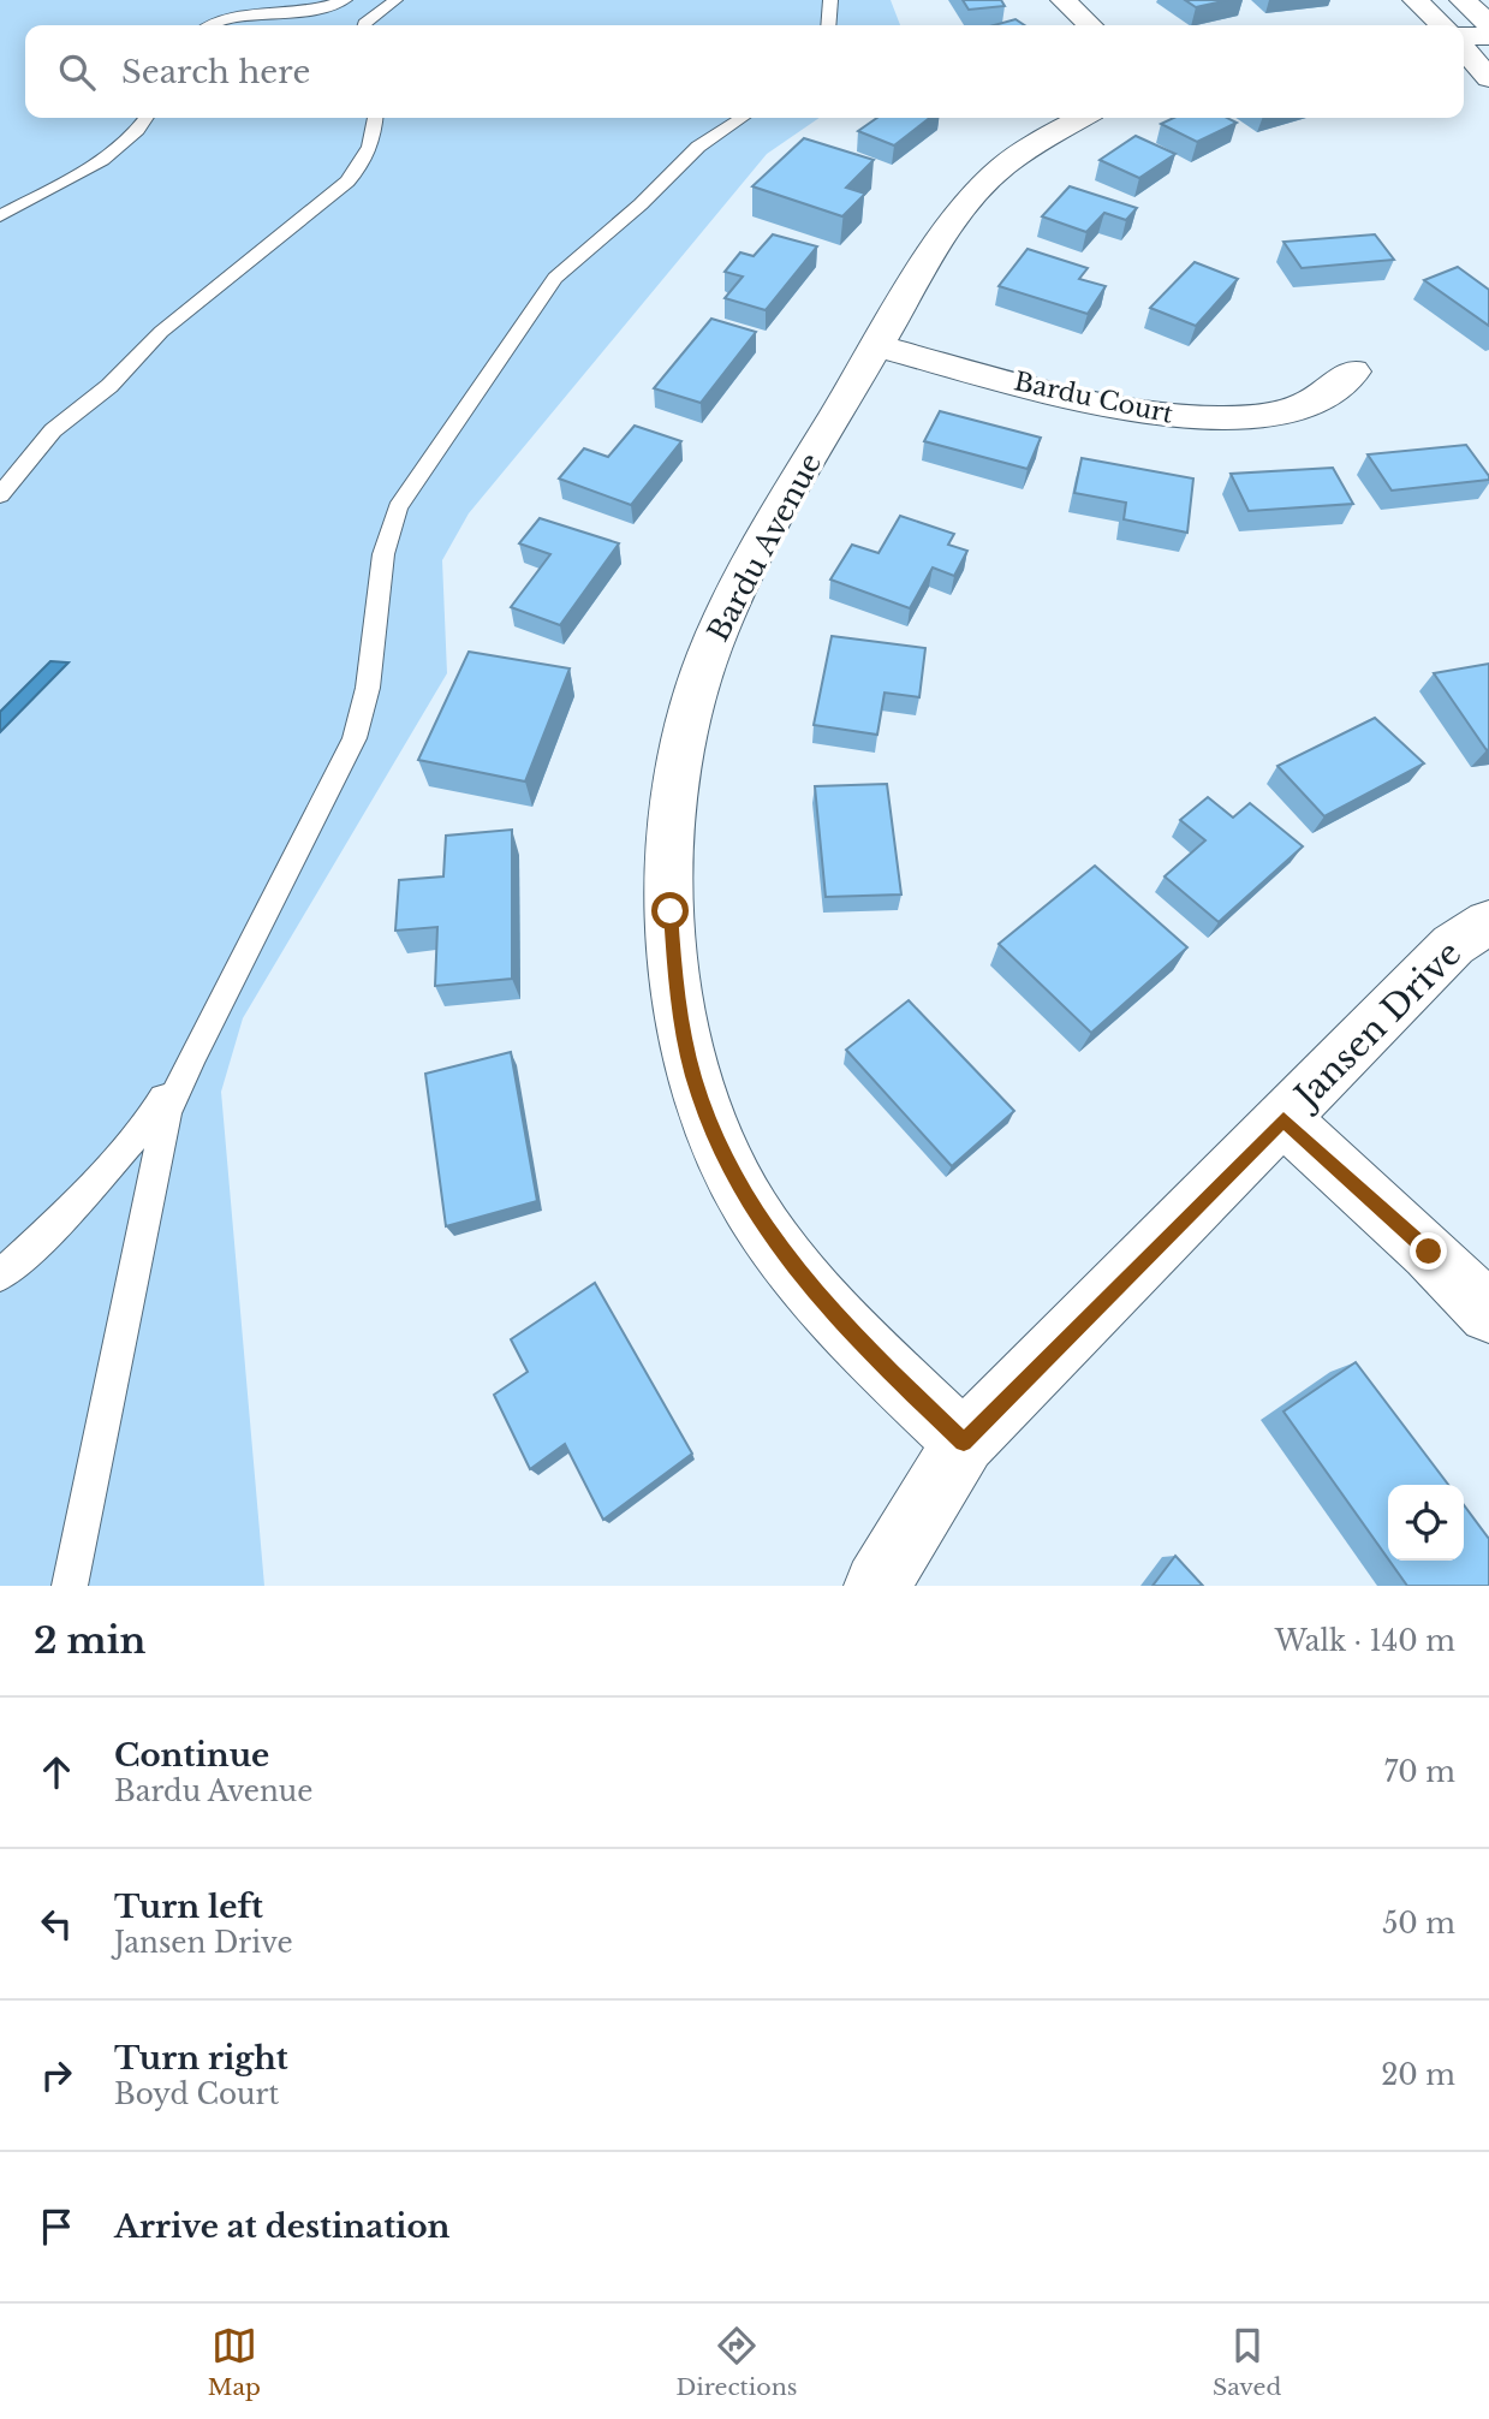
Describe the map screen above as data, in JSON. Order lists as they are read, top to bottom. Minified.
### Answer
{"streets":{"street":["Bardu Court","Bardu Avenue","Jansen Drive"]},"crossings":[["Bardu Court","Bardu Avenue"],["Bardu Avenue","Jansen Drive"]],"page":{"search":"Search here","heading":["2 min","Walk · 140 m"],"list":[["Continue","Bardu Avenue","70 m"],["Turn left","Jansen Drive","50 m"],["Turn right","Boyd Court","20 m"],"Arrive at destination"],"nav":["Map","Directions","Saved"]}}
